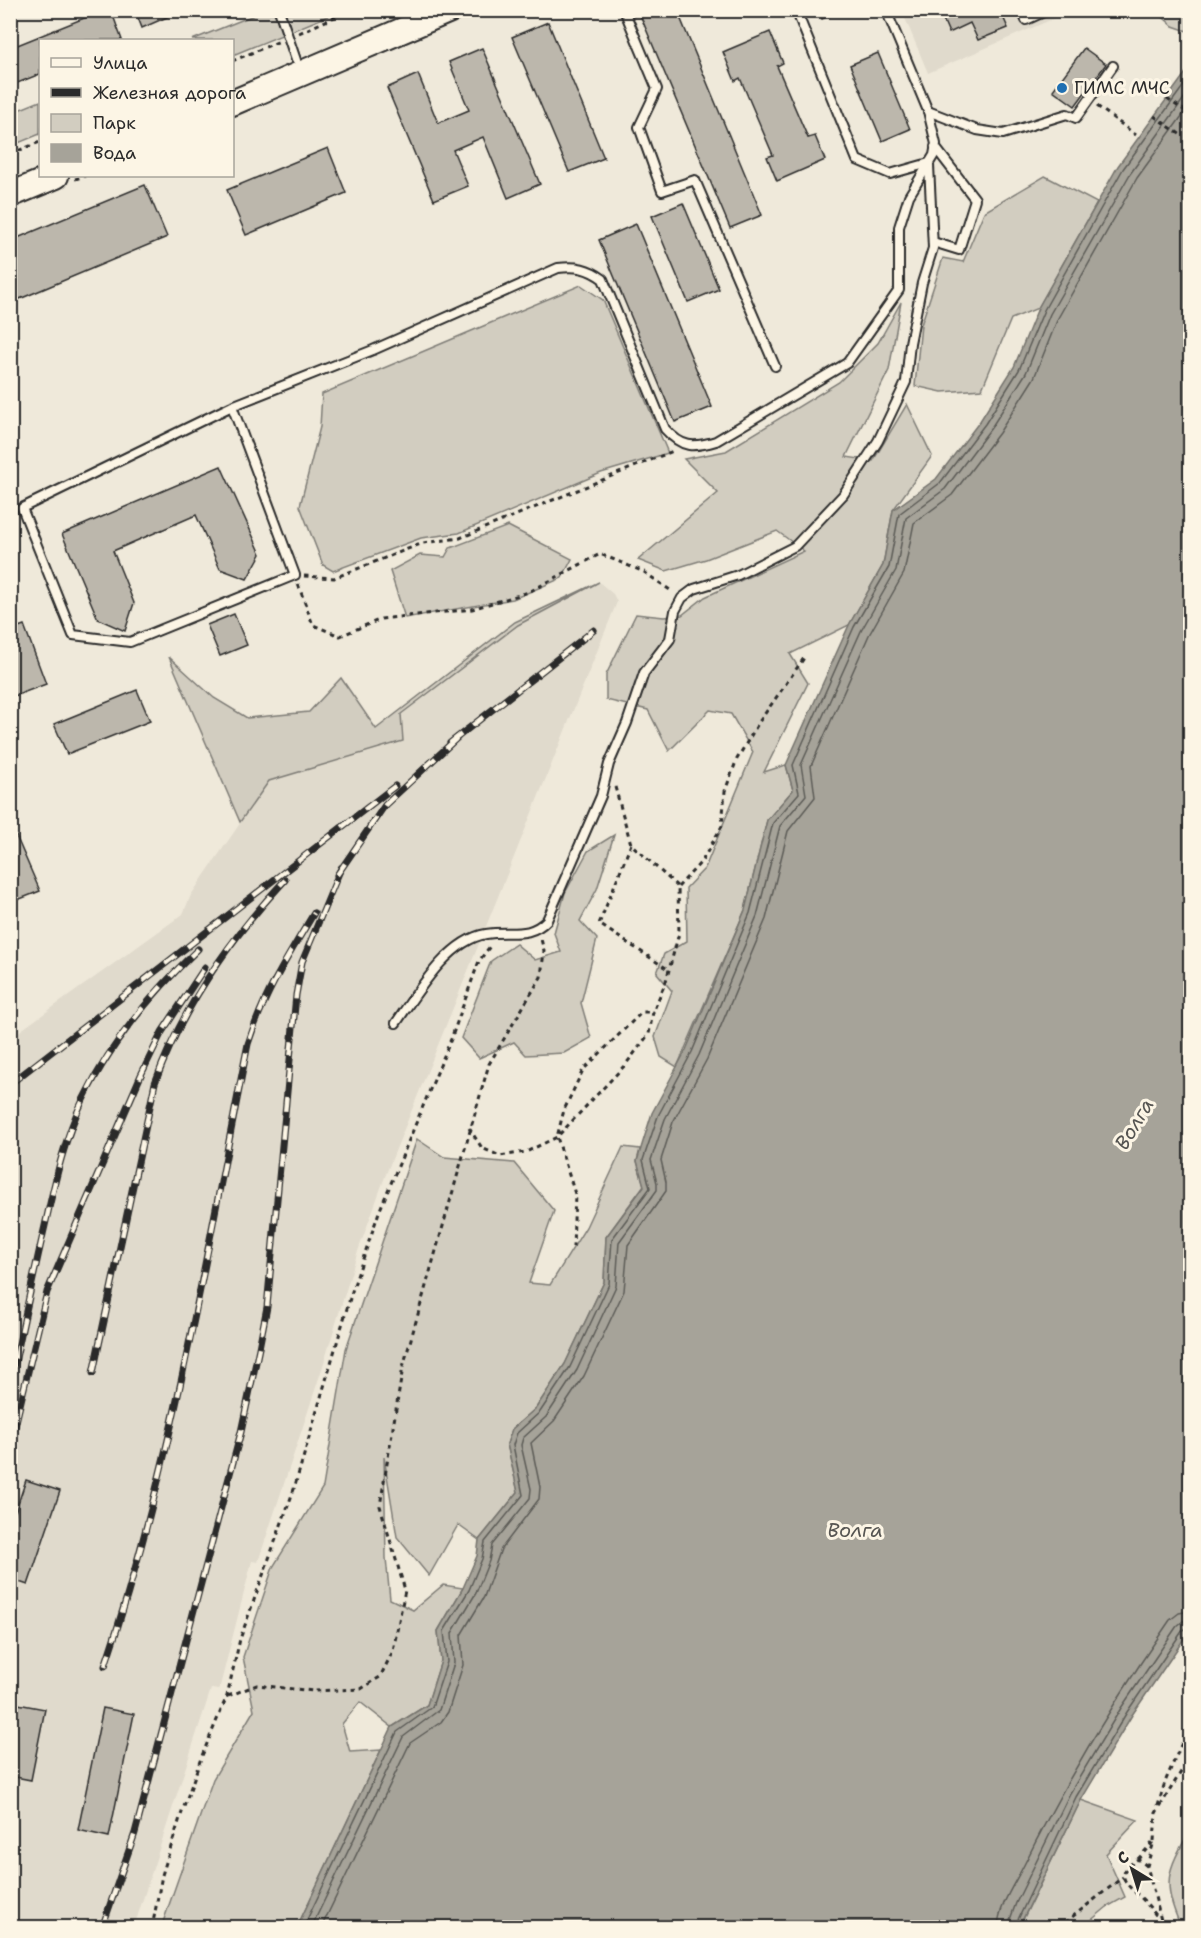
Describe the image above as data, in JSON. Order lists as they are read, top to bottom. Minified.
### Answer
{"water":["Волга"],"places":["ГИМС МЧС"],"legend":["Улица","Железная дорога","Парк","Вода"],"north":"top left"}
